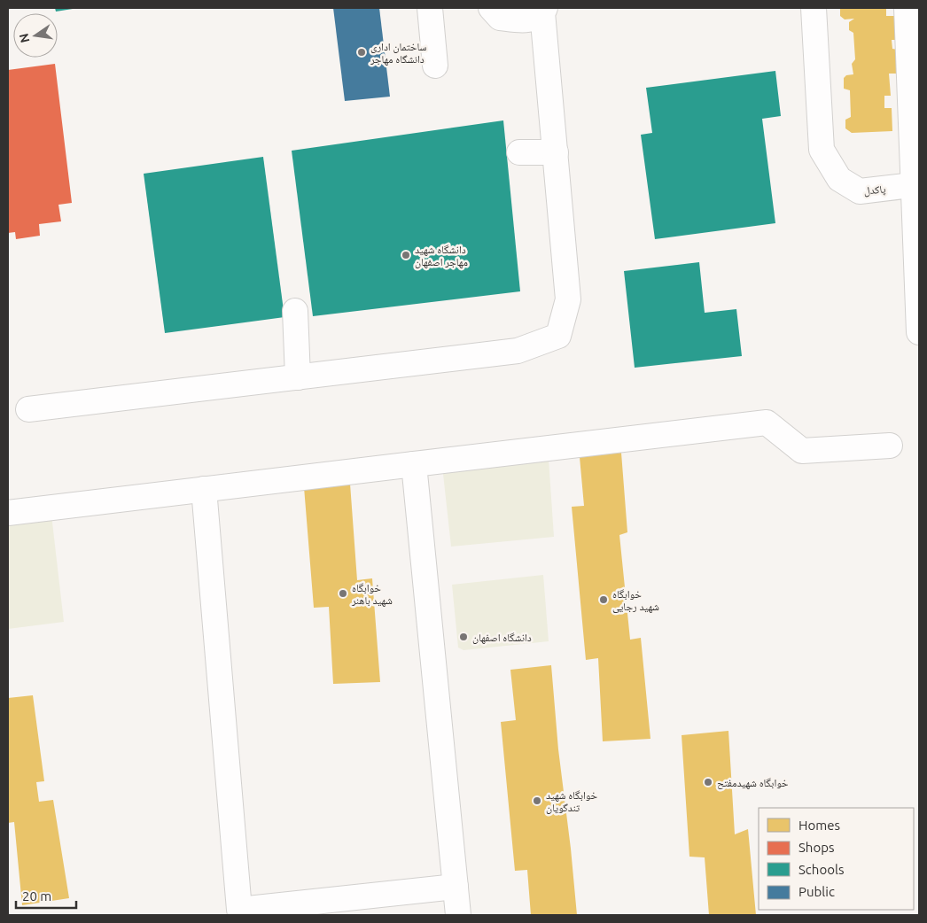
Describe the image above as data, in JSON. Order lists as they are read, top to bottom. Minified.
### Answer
{"streets":{"street":["پاکدل"]},"places":["ساختمان اداری دانشگاه مهاجر","دانشگاه شهید مهاجر اصفهان","خوابگاه شهید باهنر","خوابگاه شهید رجایی","دانشگاه اصفهان","خوابگاه شهیدمفتح","خوابگاه شهید تندگویان"],"legend":["Homes","Shops","Schools","Public"],"scale_bar":"20 m","north":"left"}
